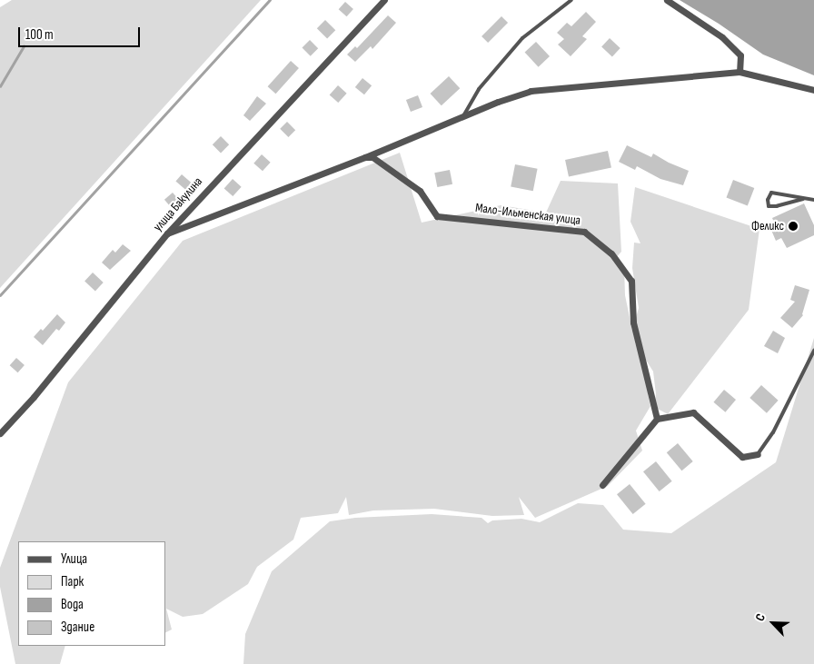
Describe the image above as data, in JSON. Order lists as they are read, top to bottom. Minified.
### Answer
{"streets":{"street":["улица Бакулина","Мало-Ильменская улица"]},"places":["Феликс"],"legend":["Улица","Парк","Вода","Здание"],"scale_bar":"100 m","north":"top left"}
